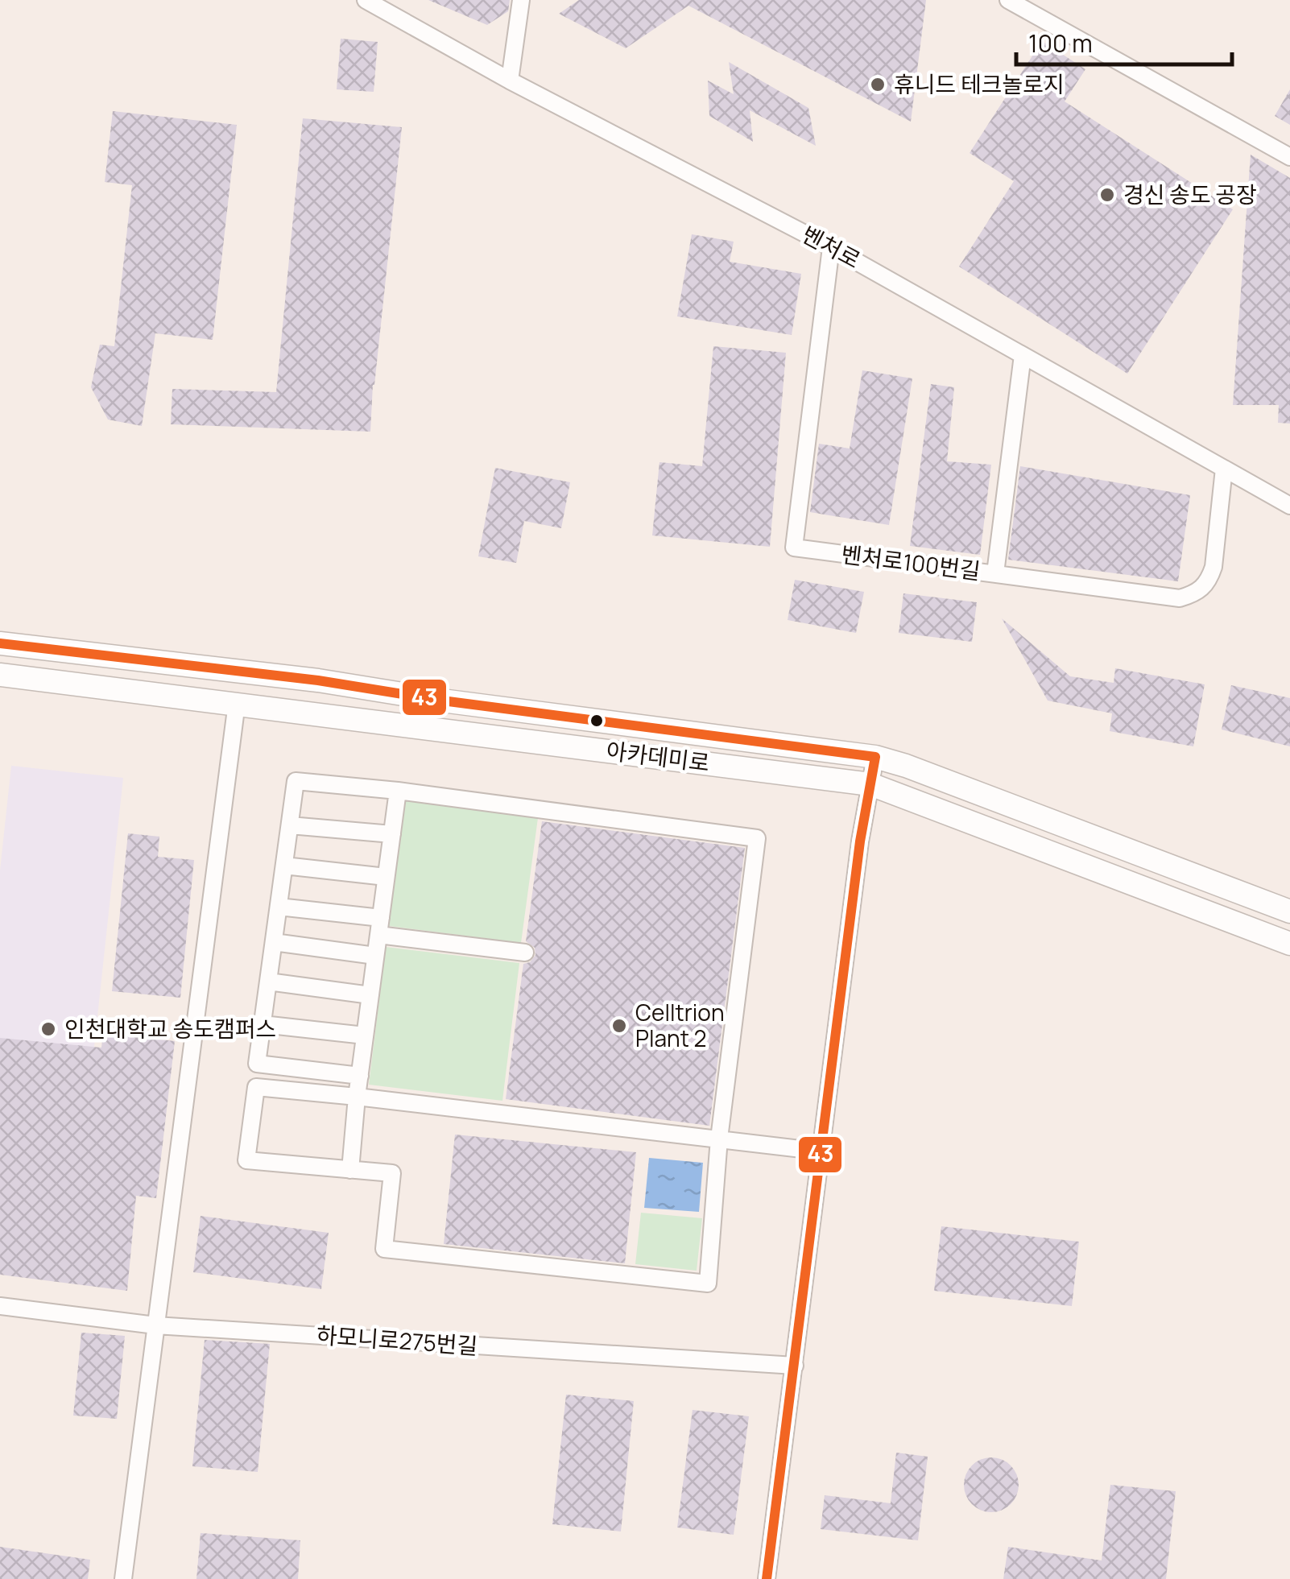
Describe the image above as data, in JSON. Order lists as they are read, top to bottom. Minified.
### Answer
{"streets":{"main road":["아카데미로"],"street":["벤처로","벤처로100번길","하모니로275번길"]},"crossings":[["벤처로","벤처로100번길"]],"places":["휴니드 테크놀로지","경신 송도 공장","Celltrion Plant 2","인천대학교 송도캠퍼스"],"lines":["transit line 43"],"scale_bar":"100 m"}
